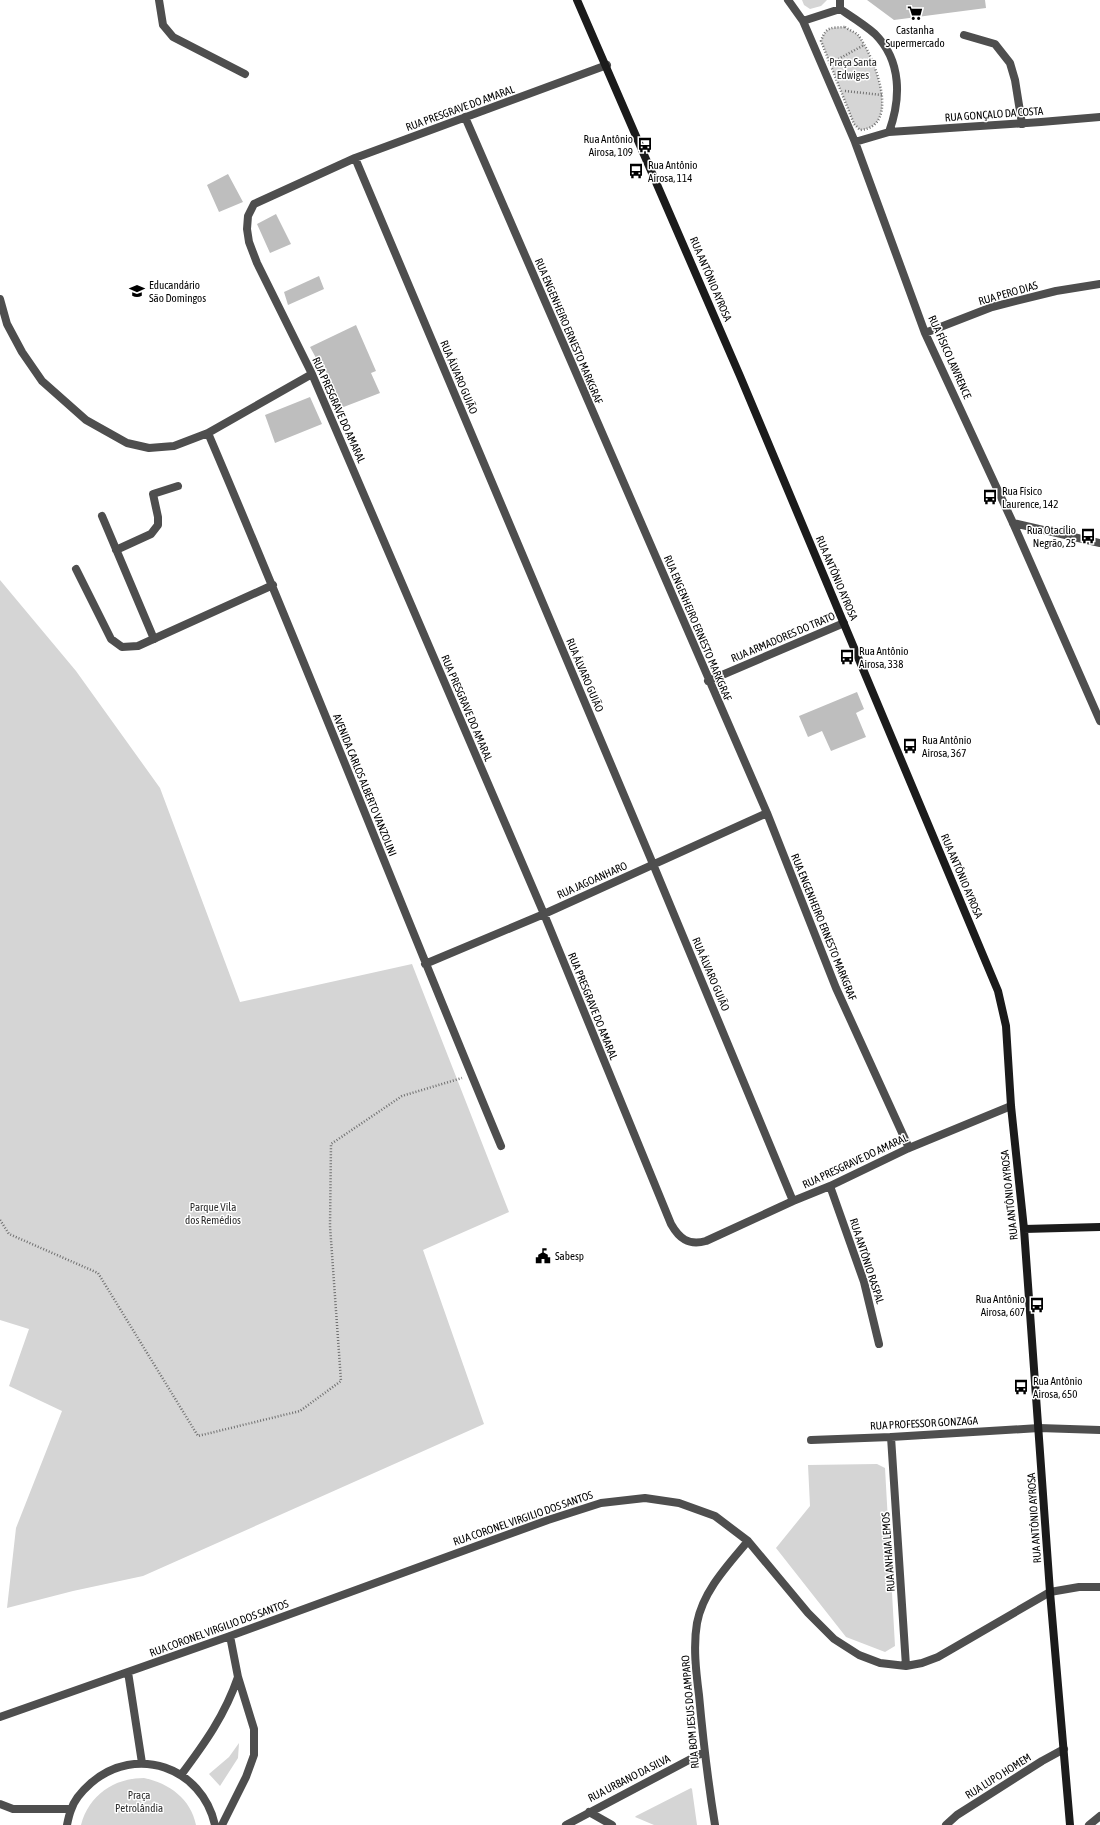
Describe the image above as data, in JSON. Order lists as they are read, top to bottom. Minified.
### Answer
{"streets":{"street":["RUA PRESGRAVE DO AMARAL","RUA GONÇALO DA COSTA","RUA ANTÔNIO AYROSA","RUA PERO DIAS","RUA ENGENHEIRO ERNESTO MARKGRAF","RUA FÍSICO LAWRENCE","RUA ÁLVARO GUIÃO","RUA ARMADORES DO TRATO","AVENIDA CARLOS ALBERTO VANZOLINI","RUA JAGOANHARO","RUA ANTÔNIO RASPAL","RUA PROFESSOR GONZAGA","RUA CORONEL VIRGILIO DOS SANTOS","RUA ANHAIA LEMOS","RUA BOM JESUS DO AMPARO","RUA LUPO HOMEM","RUA URBANO DA SILVA"]},"crossings":[["RUA PRESGRAVE DO AMARAL","RUA ANTÔNIO AYROSA"],["RUA PRESGRAVE DO AMARAL","RUA ENGENHEIRO ERNESTO MARKGRAF"],["RUA PRESGRAVE DO AMARAL","RUA ÁLVARO GUIÃO"],["RUA PRESGRAVE DO AMARAL","RUA JAGOANHARO"],["RUA PRESGRAVE DO AMARAL","RUA ANTÔNIO RASPAL"],["RUA ANTÔNIO AYROSA","RUA ARMADORES DO TRATO"],["RUA ANTÔNIO AYROSA","RUA PROFESSOR GONZAGA"],["RUA ANTÔNIO AYROSA","RUA CORONEL VIRGILIO DOS SANTOS"],["RUA ANTÔNIO AYROSA","RUA LUPO HOMEM"],["RUA PERO DIAS","RUA FÍSICO LAWRENCE"],["RUA ENGENHEIRO ERNESTO MARKGRAF","RUA ARMADORES DO TRATO"],["RUA ENGENHEIRO ERNESTO MARKGRAF","RUA JAGOANHARO"],["RUA ÁLVARO GUIÃO","RUA JAGOANHARO"],["AVENIDA CARLOS ALBERTO VANZOLINI","RUA JAGOANHARO"],["RUA PROFESSOR GONZAGA","RUA ANHAIA LEMOS"],["RUA CORONEL VIRGILIO DOS SANTOS","RUA ANHAIA LEMOS"],["RUA CORONEL VIRGILIO DOS SANTOS","RUA BOM JESUS DO AMPARO"],["RUA BOM JESUS DO AMPARO","RUA URBANO DA SILVA"]],"parks":["Praça Santa Edwiges","Parque Vila dos Remédios","Praça Petrolândia"],"places":{"supermarket":["Castanha Supermercado"],"bus stop":["Rua Antônio Airosa, 109","Rua Antônio Airosa, 114","Rua Físico Laurence, 142","Rua Otacílio Negrão, 25","Rua Antônio Airosa, 338","Rua Antônio Airosa, 367","Rua Antônio Airosa, 607","Rua Antônio Airosa, 650"],"school or university":["Educandário São Domingos"],"public building":["Sabesp"]}}
